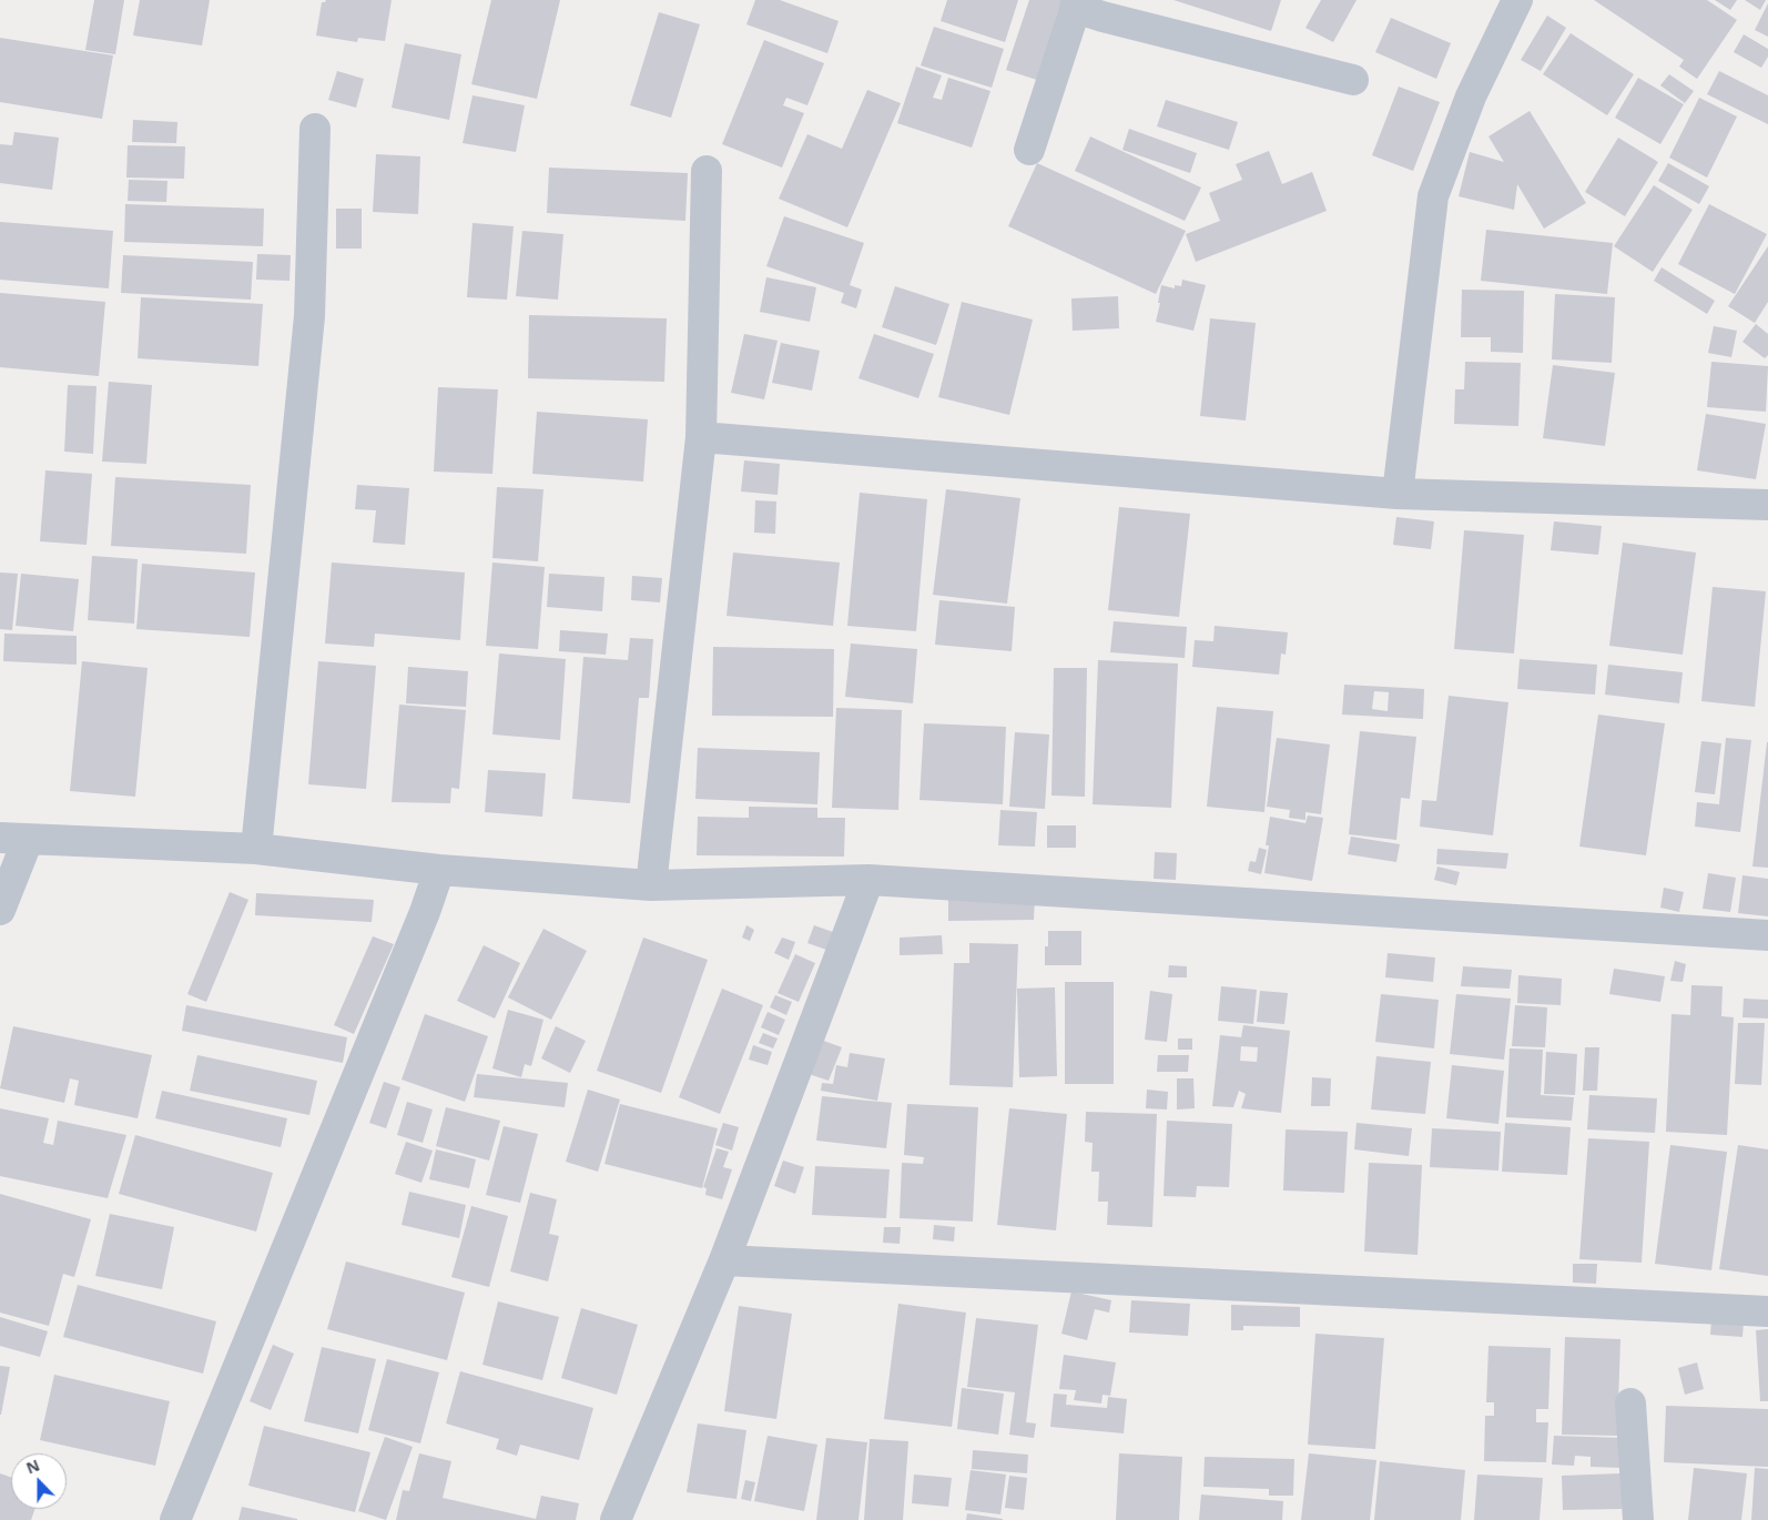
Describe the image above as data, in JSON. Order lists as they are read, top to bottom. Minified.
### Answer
{"north":"top"}
